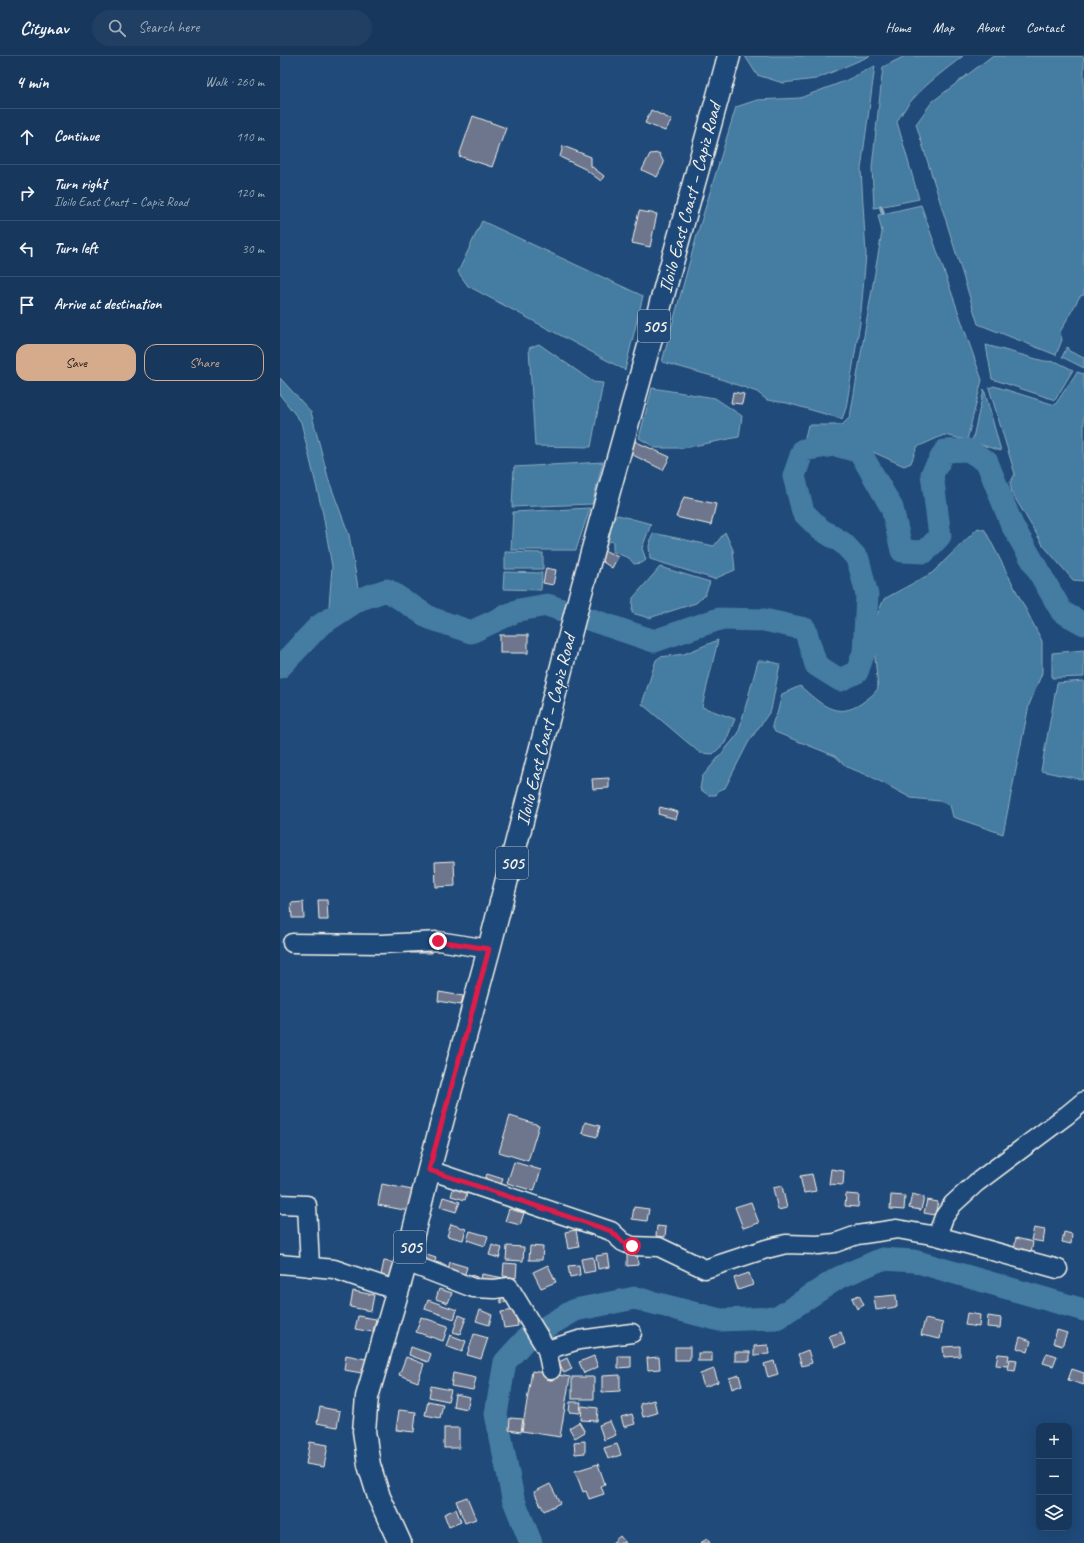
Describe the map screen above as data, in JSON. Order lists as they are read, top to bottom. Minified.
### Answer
{"streets":{"main road":["Iloilo East Coast – Capiz Road","505"]},"page":{"header":"Citynav","search":"Search here","nav":["Home","Map","About","Contact"],"heading":["4 min","Walk · 260 m"],"list":[["Continue","110 m"],["Turn right","Iloilo East Coast – Capiz Road","120 m"],["Turn left","30 m"],"Arrive at destination"],"buttons":["Save","Share"],"map_buttons":["+","−"]}}
